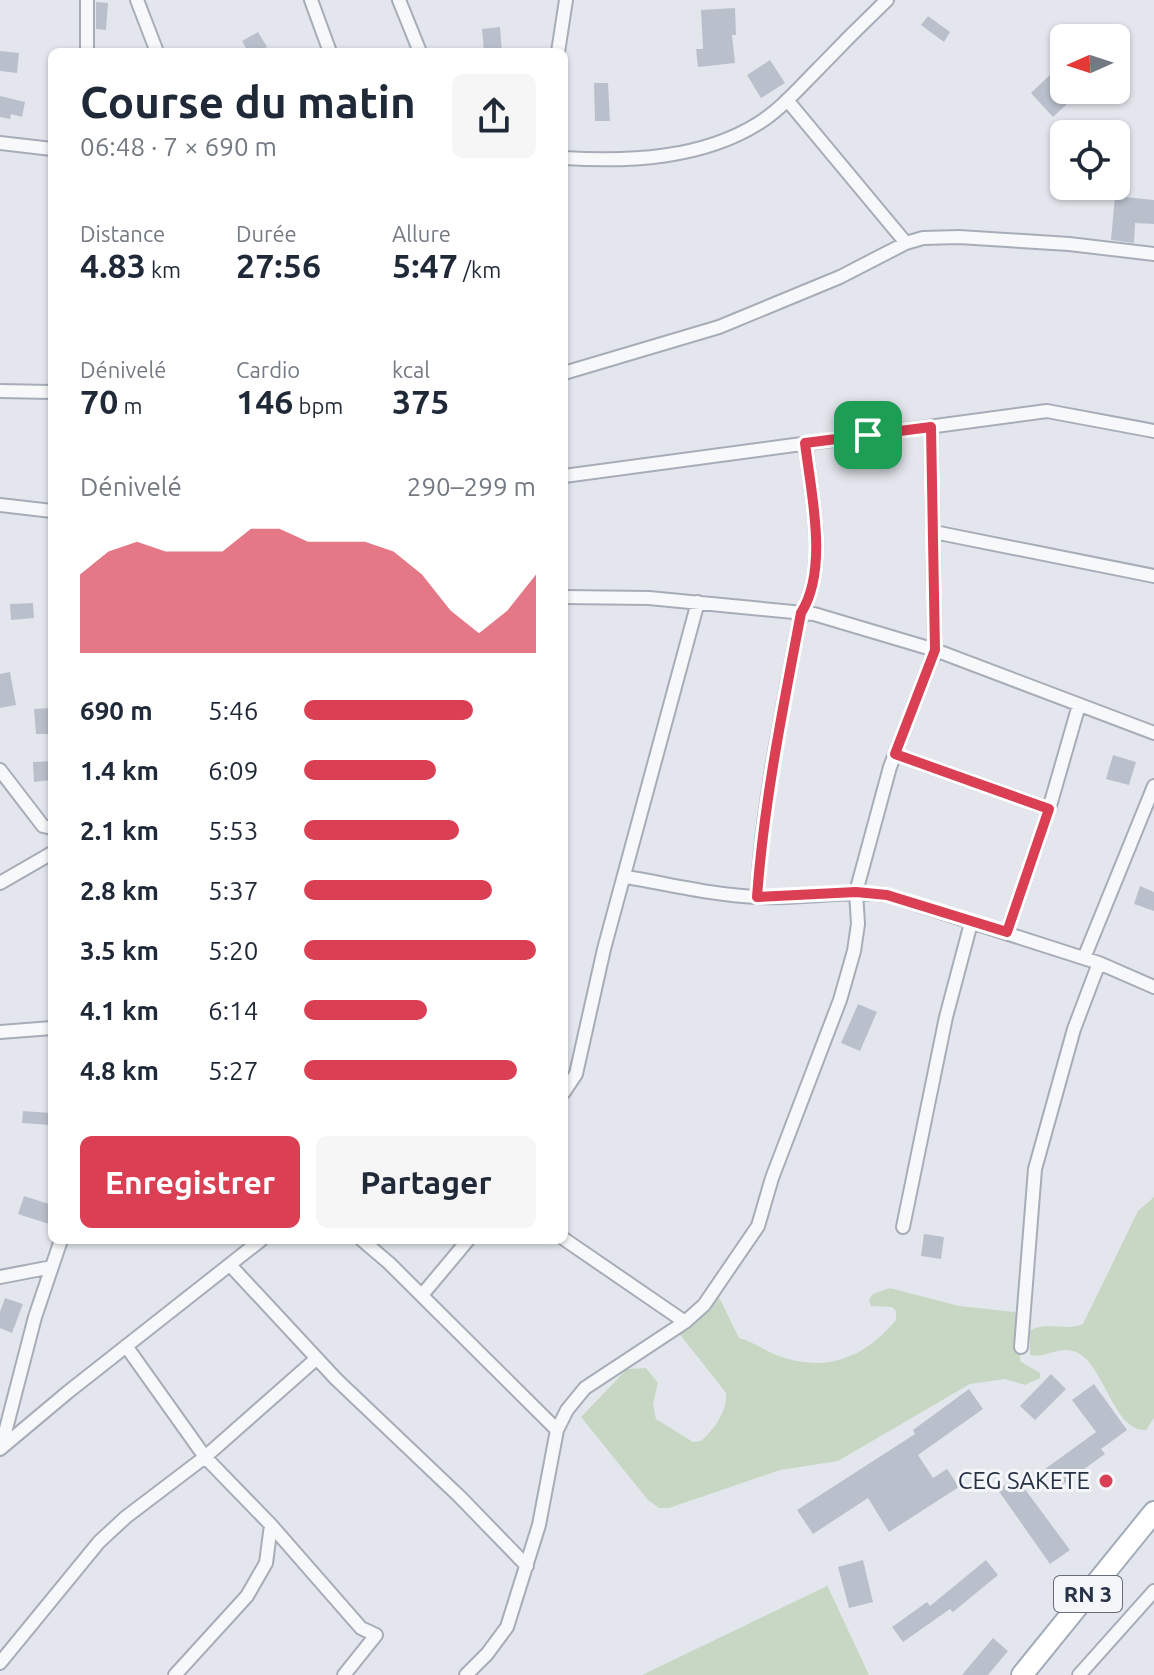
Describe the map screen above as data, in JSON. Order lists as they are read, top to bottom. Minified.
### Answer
{"streets":{"main road":["RN 3"]},"places":["CEG SAKETE"],"north":"left","page":{"heading":["Course du matin","06:48 · 7 × 690 m"],"stats":[["Distance","4.83 km"],["Durée","27:56"],["Allure","5:47 /km"],["Dénivelé","70 m"],["Cardio","146 bpm"],["kcal","375"]],"chart":["Dénivelé","290–299 m"],"list":[{"name":"690 m","note":"5:46"},{"name":"1.4 km","note":"6:09"},{"name":"2.1 km","note":"5:53"},{"name":"2.8 km","note":"5:37"},{"name":"3.5 km","note":"5:20"},{"name":"4.1 km","note":"6:14"},{"name":"4.8 km","note":"5:27"}],"buttons":["Enregistrer","Partager"]}}
